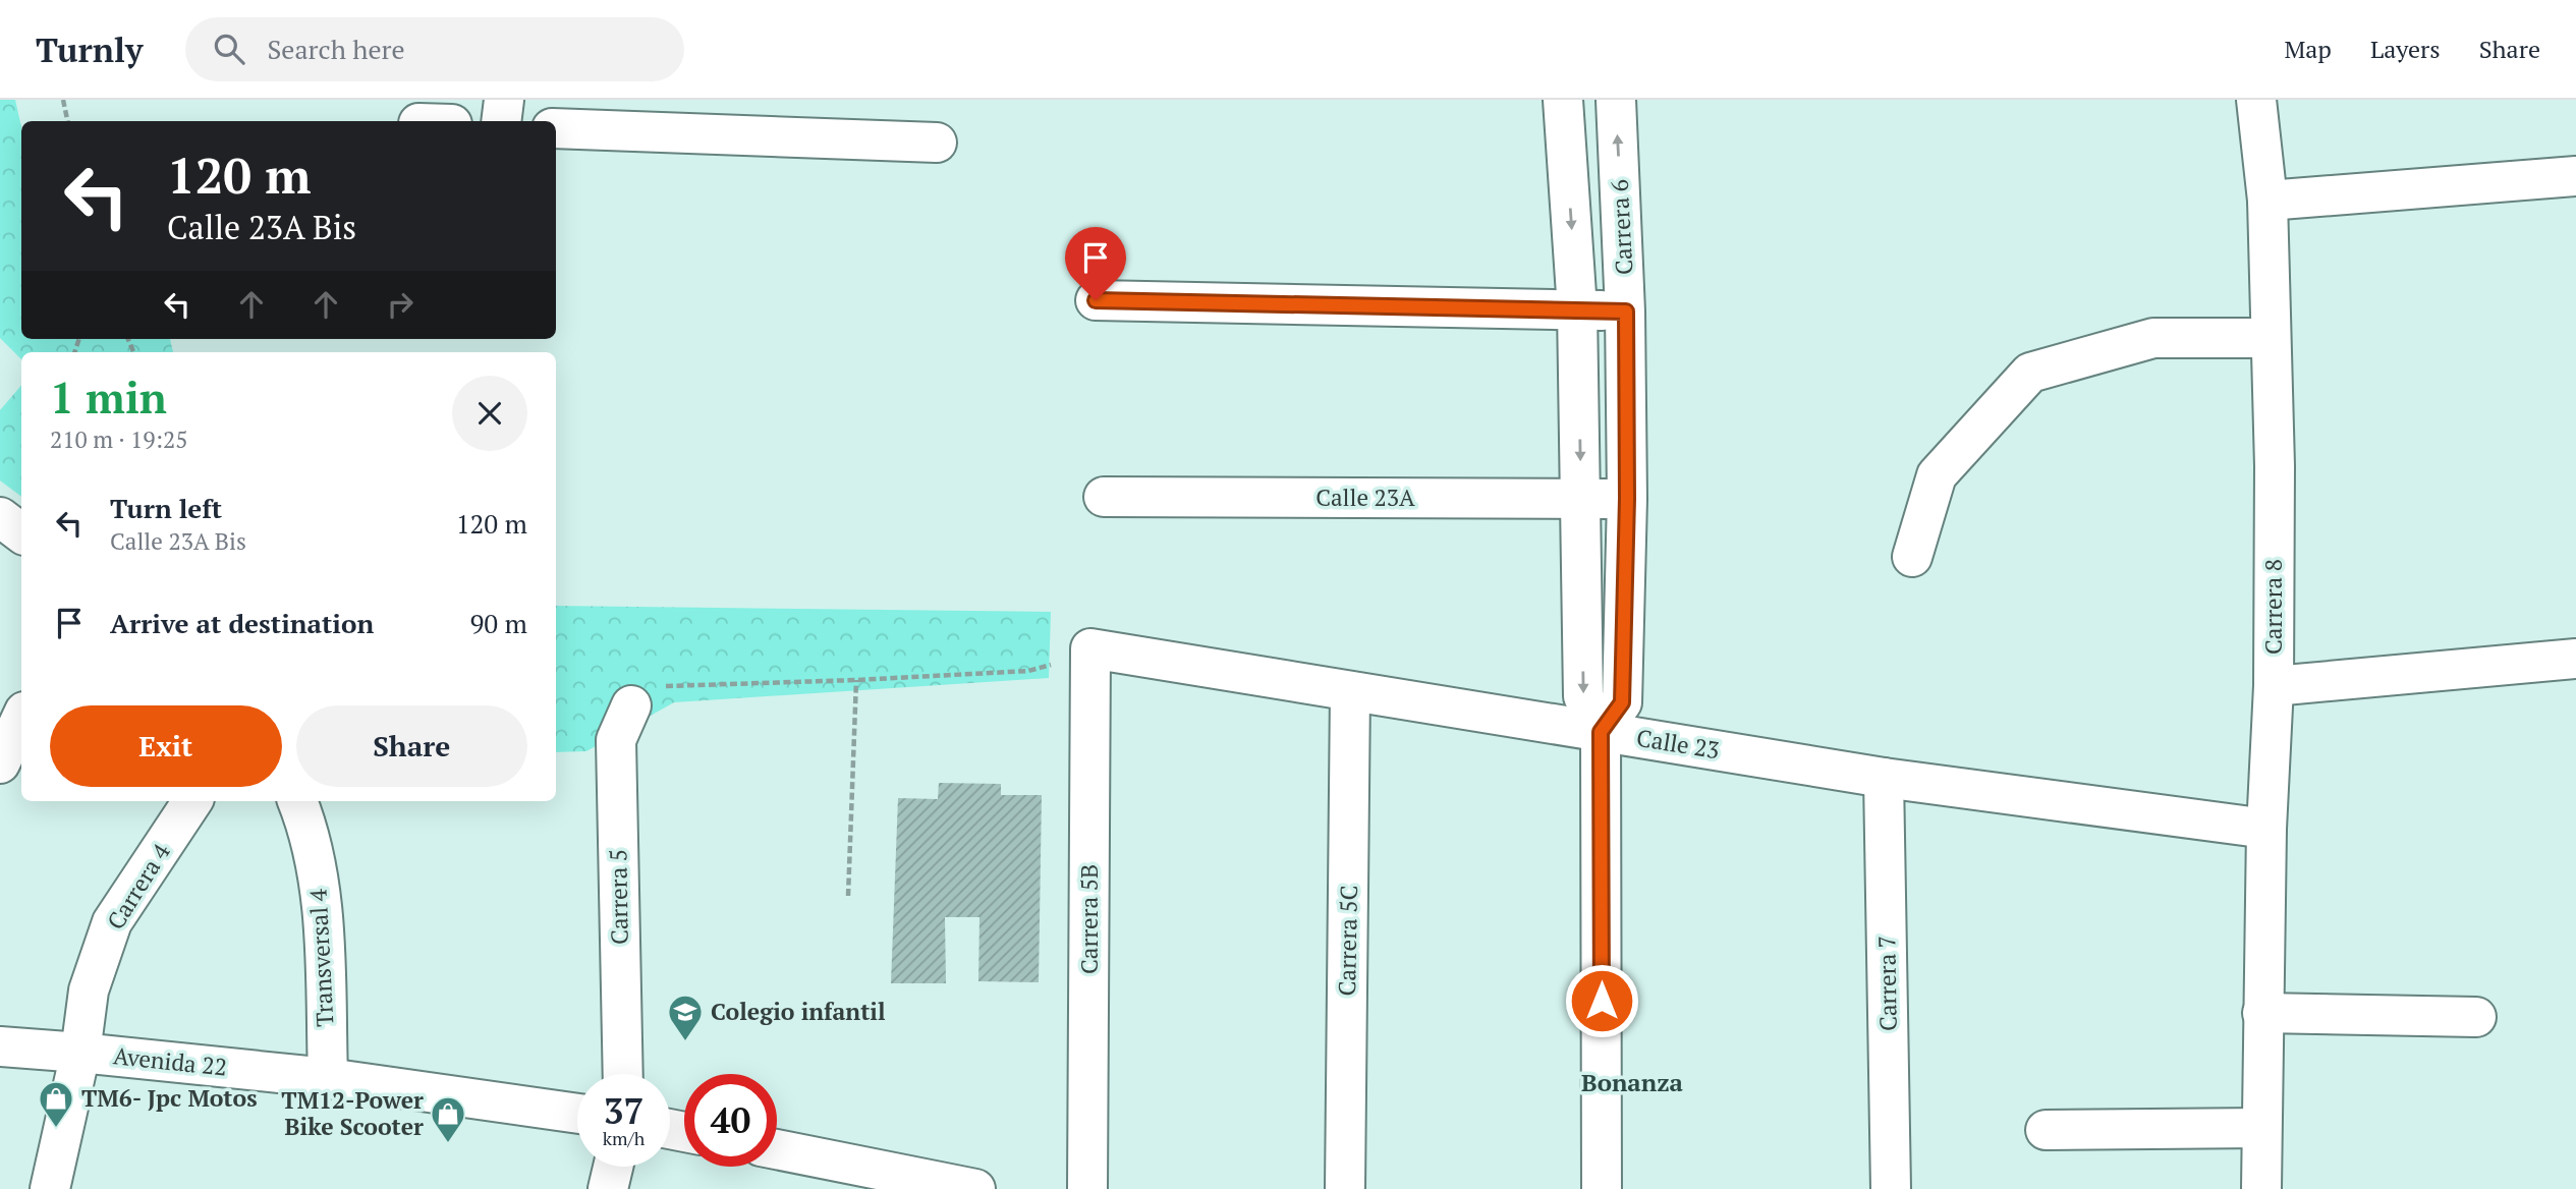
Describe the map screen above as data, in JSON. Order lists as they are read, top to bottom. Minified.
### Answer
{"streets":{"street":["Carrera 6","Calle 23A","Carrera 8","Calle 23","Carrera 4","Carrera 5","Carrera 5B","Carrera 5C","Transversal 4","Carrera 7","Avenida 22"]},"crossings":[["Carrera 6","Calle 23A"],["Carrera 6","Calle 23"],["Carrera 8","Calle 23"],["Calle 23","Carrera 5B"],["Calle 23","Carrera 5C"],["Calle 23","Carrera 7"],["Carrera 4","Avenida 22"],["Transversal 4","Avenida 22"]],"districts":["Bonanza"],"places":{"school or university":["Colegio infantil"],"shop":["TM6- Jpc Motos","TM12-Power Bike Scooter"]},"page":{"header":"Turnly","search":"Search here","nav":["Map","Layers","Share"],"turn":["120 m","Calle 23A Bis"],"heading":["1 min","210 m · 19:25"],"list":[{"name":"Turn left","note":"Calle 23A Bis","value":"120 m"},{"name":"Arrive at destination","value":"90 m"}],"buttons":["Exit","Share"],"speed":"37 km/h","limit":"40"}}
